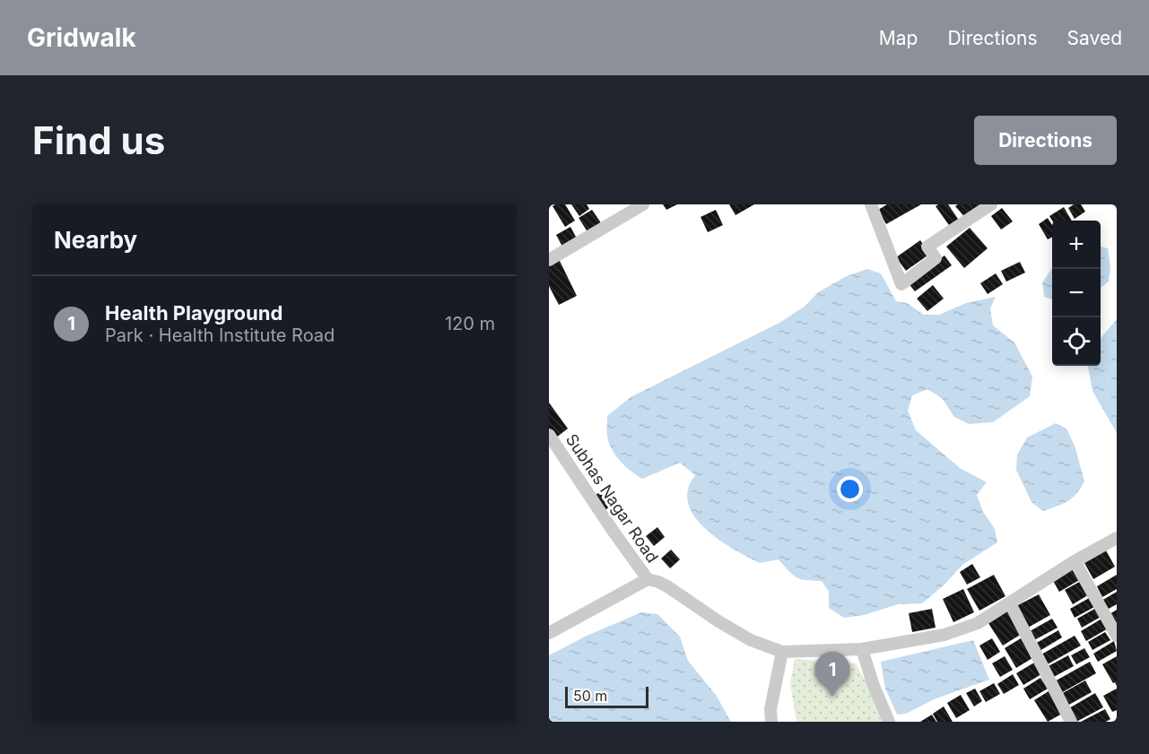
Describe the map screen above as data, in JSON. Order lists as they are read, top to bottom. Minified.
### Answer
{"streets":{"street":["Subhas Nagar Road"]},"scale_bar":"50 m","page":{"header":"Gridwalk","nav":["Map","Directions","Saved"],"buttons":"Directions","title":"Find us","heading":"Nearby","map_buttons":["+","−"],"list":[{"mark":"1","name":"Health Playground","note":"Park · Health Institute Road","value":"120 m"}],"pins":"1","scale":"50 m"}}
